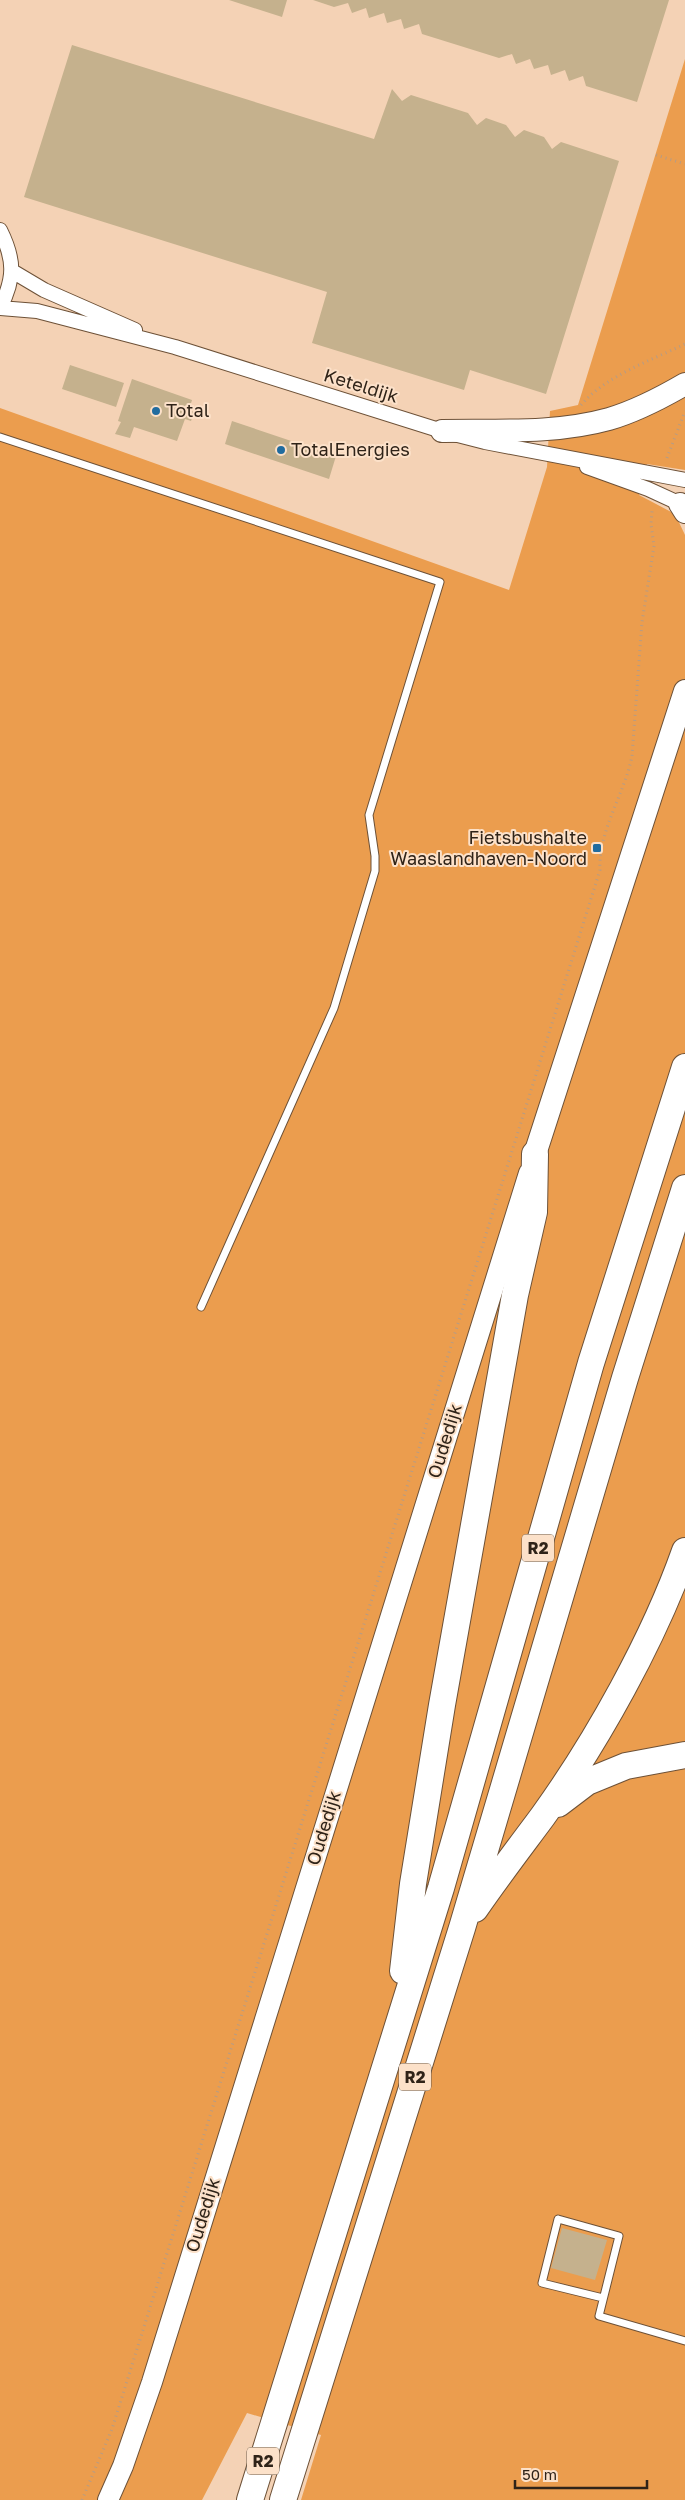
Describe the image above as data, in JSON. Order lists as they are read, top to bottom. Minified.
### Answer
{"streets":{"highway":["R2"],"street":["Keteldijk","Oudedijk"]},"crossings":[["Oudedijk","R2"]],"places":{"other":["Total","TotalEnergies"],"transit":["Fietsbushalte Waaslandhaven-Noord"]},"scale_bar":"50 m"}
